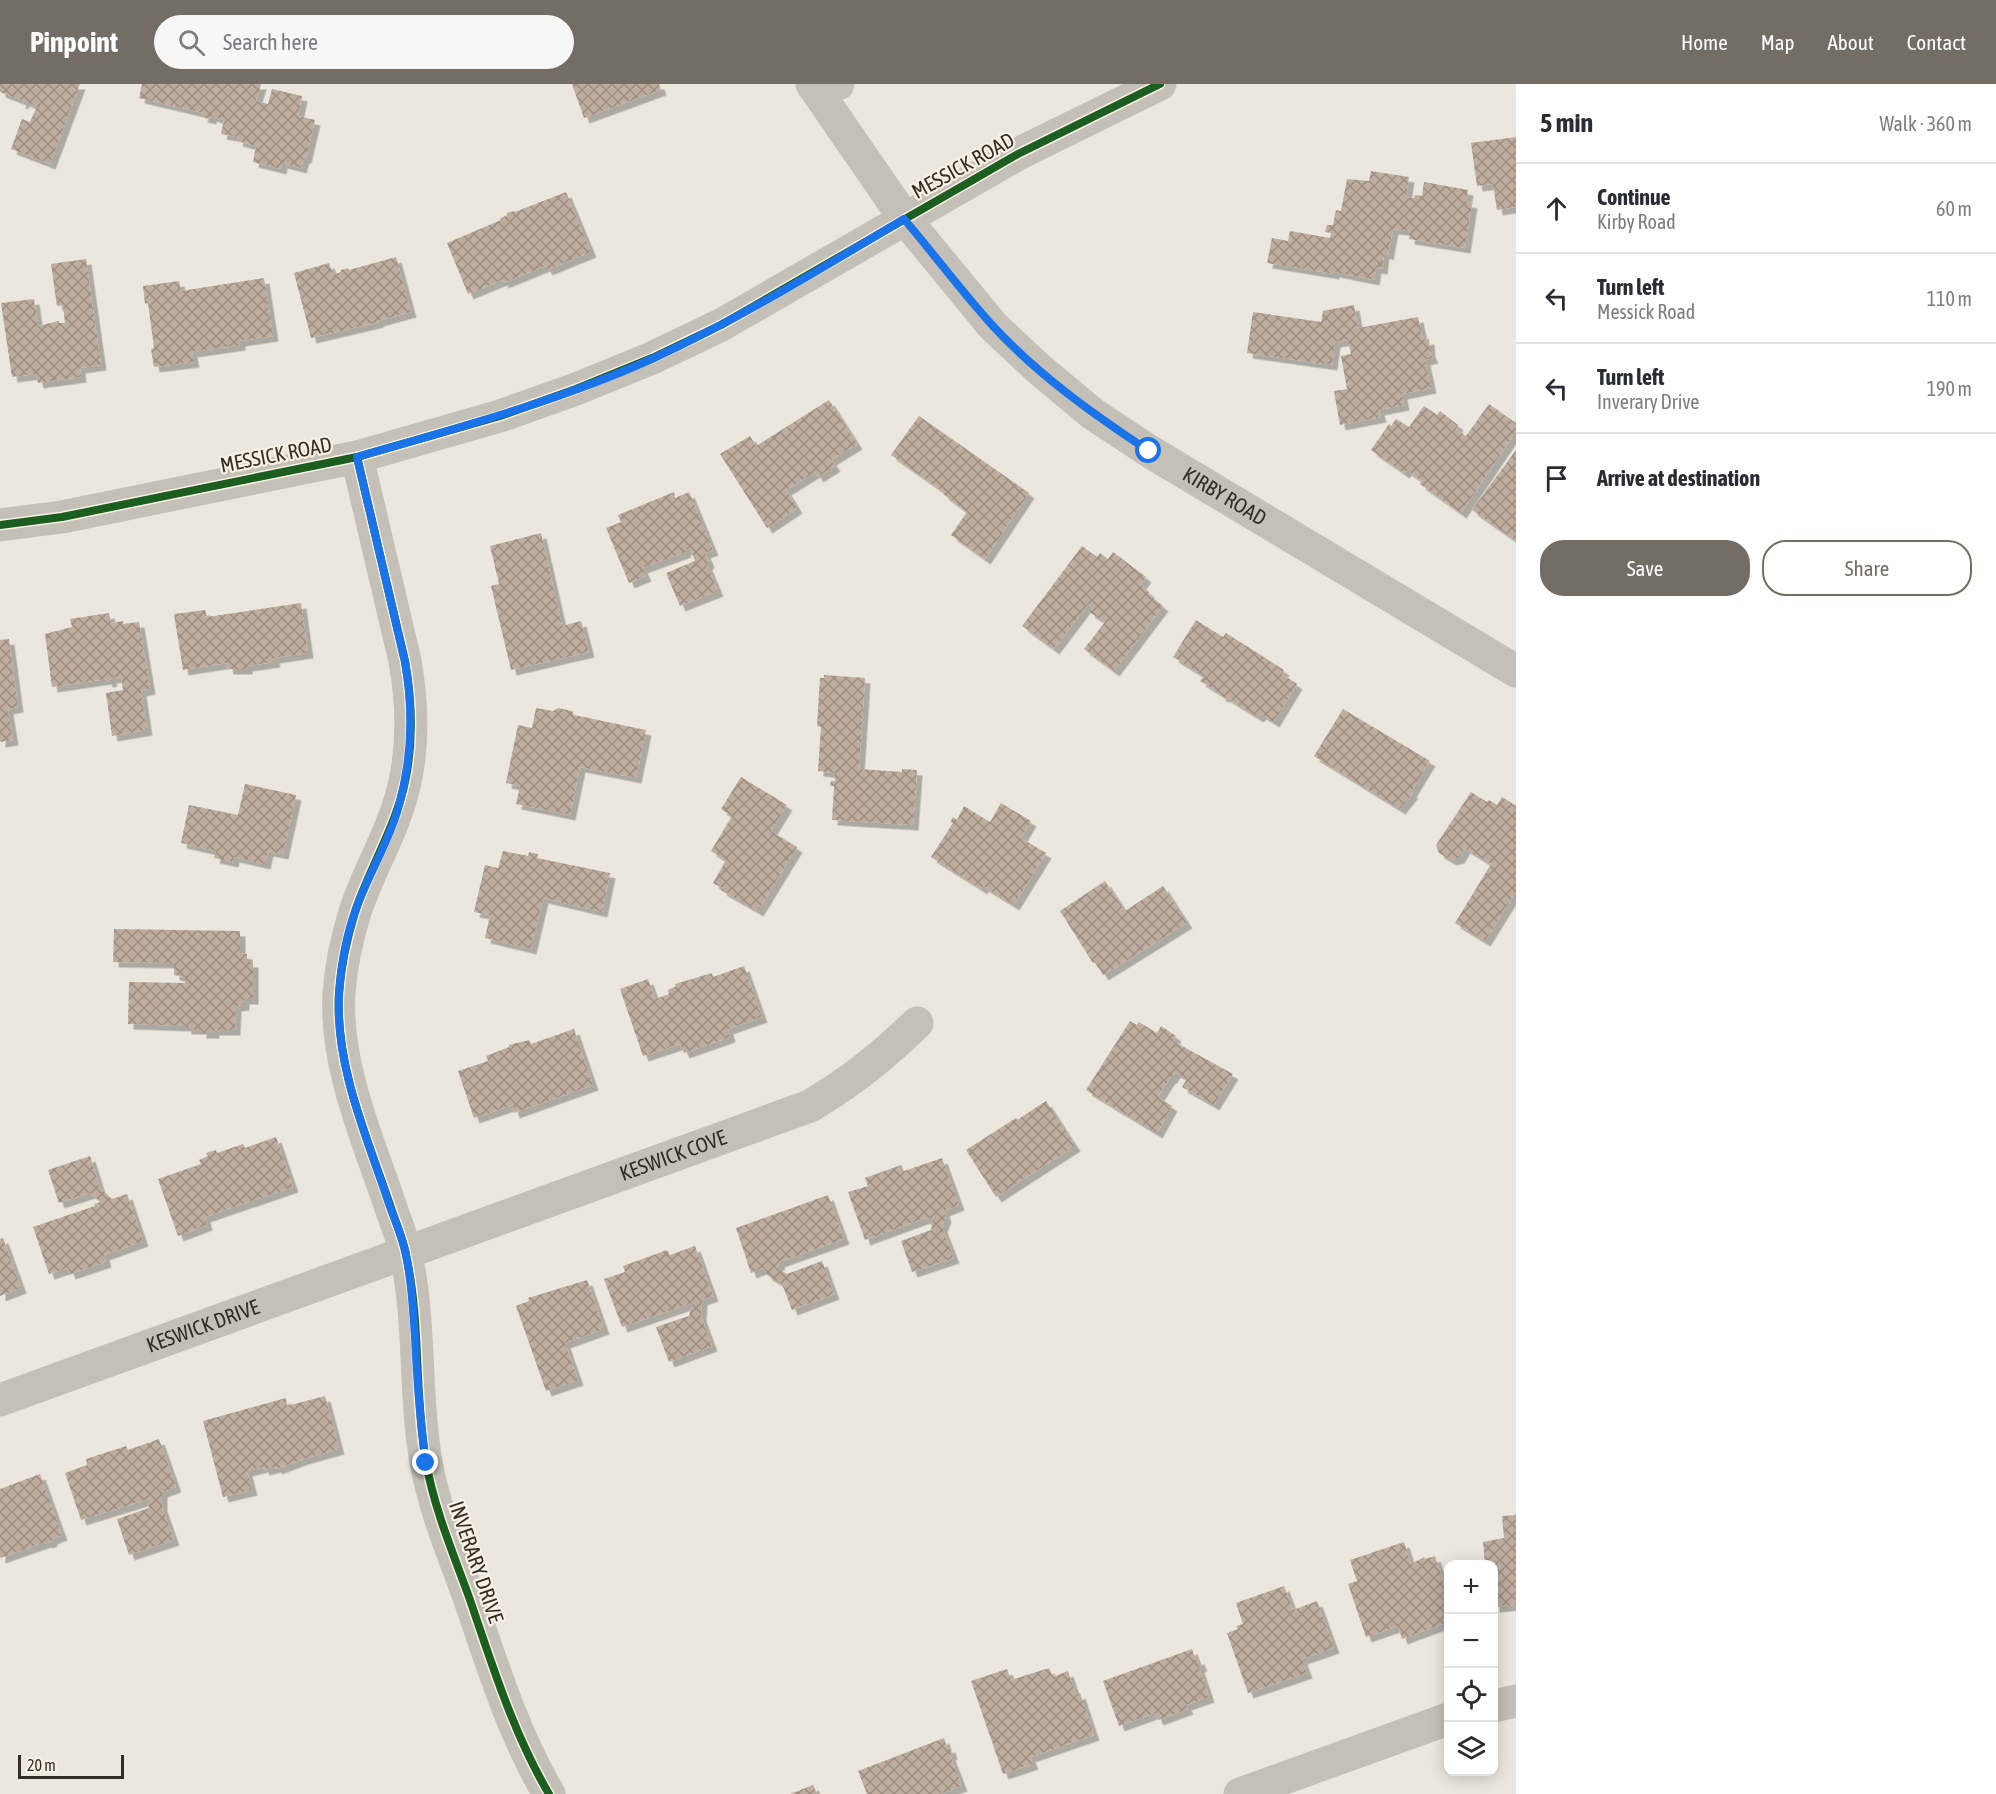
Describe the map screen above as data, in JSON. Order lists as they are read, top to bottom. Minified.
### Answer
{"streets":{"street":["MESSICK ROAD","KIRBY ROAD","KESWICK COVE","KESWICK DRIVE","INVERARY DRIVE"]},"crossings":[["MESSICK ROAD","KIRBY ROAD"],["MESSICK ROAD","INVERARY DRIVE"],["KESWICK COVE","KESWICK DRIVE"],["KESWICK COVE","INVERARY DRIVE"],["KESWICK DRIVE","INVERARY DRIVE"]],"scale_bar":"20 m","page":{"header":"Pinpoint","search":"Search here","nav":["Home","Map","About","Contact"],"heading":["5 min","Walk · 360 m"],"list":[["Continue","Kirby Road","60 m"],["Turn left","Messick Road","110 m"],["Turn left","Inverary Drive","190 m"],"Arrive at destination"],"buttons":["Save","Share"],"map_buttons":["+","−"],"scale":"20 m"}}
